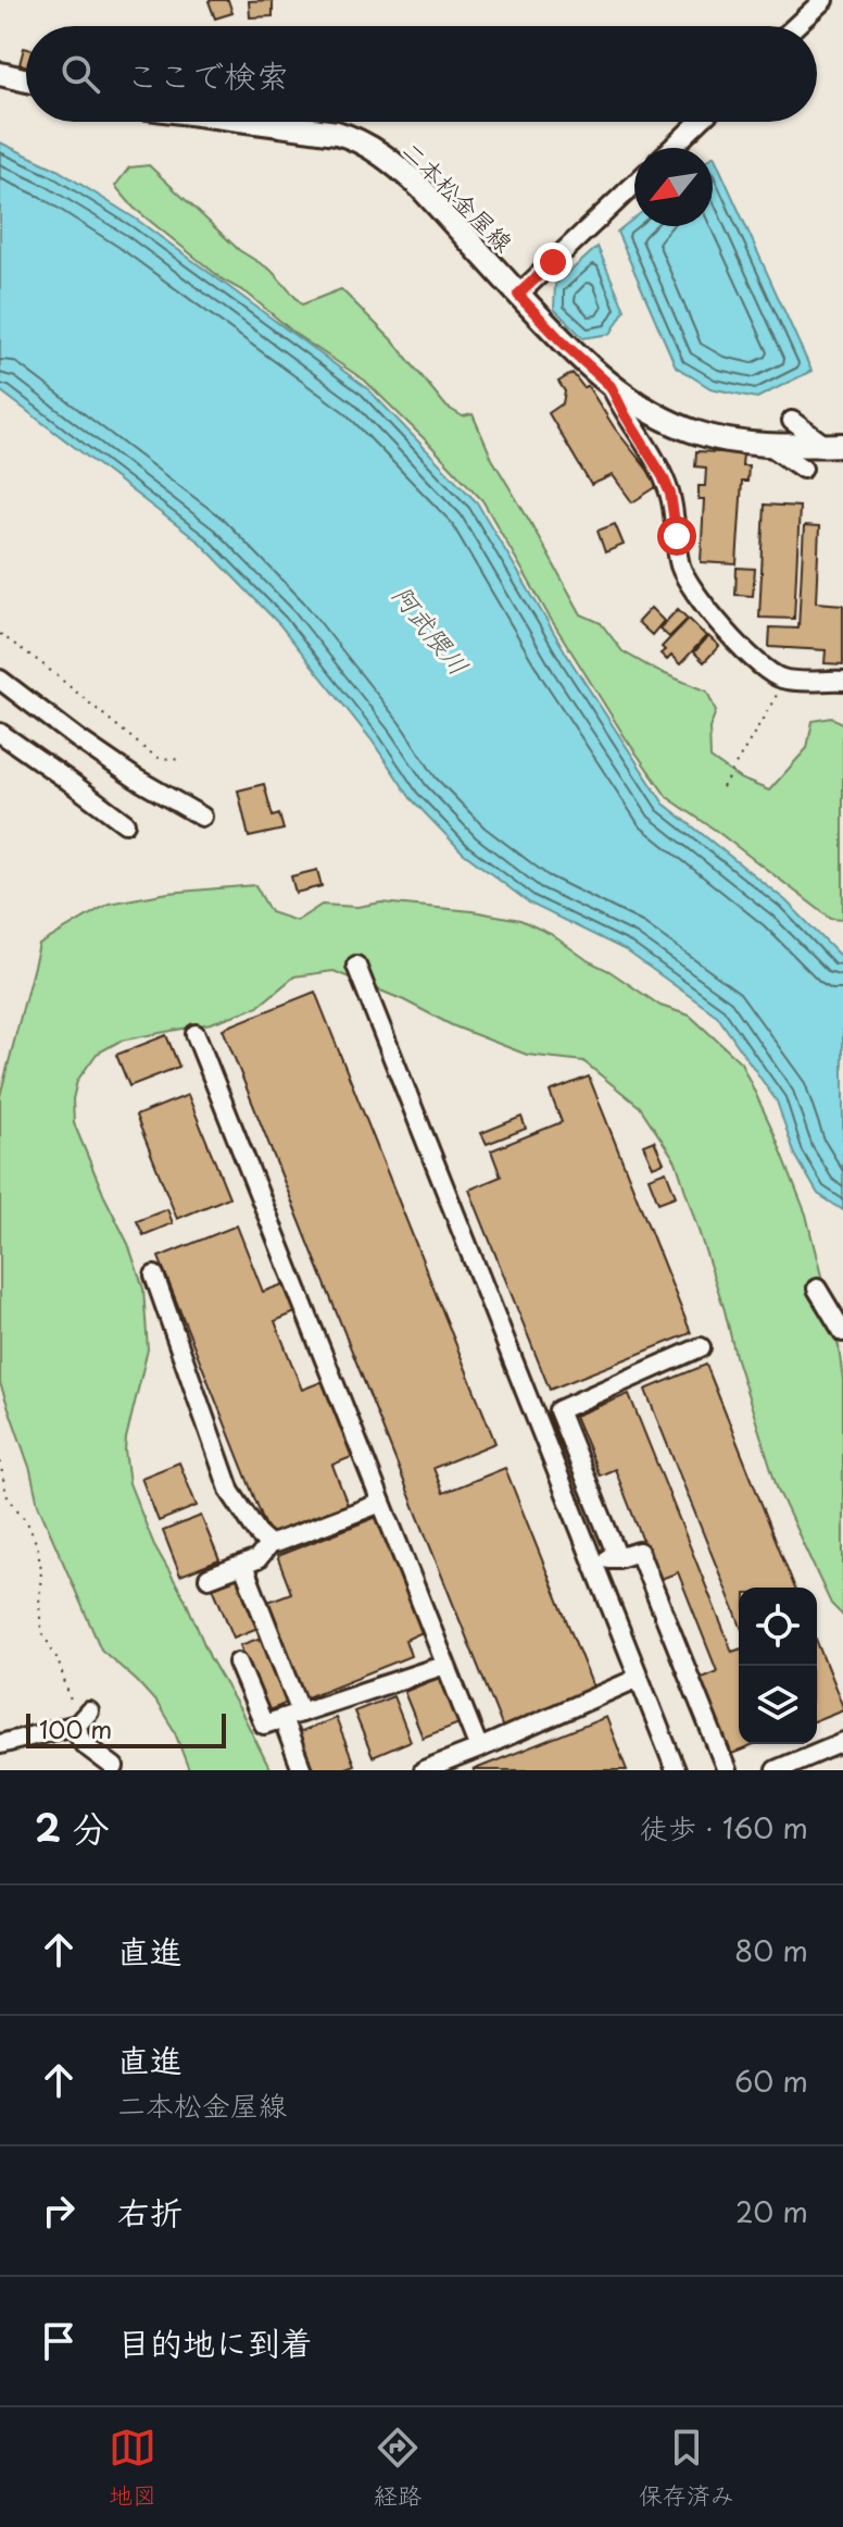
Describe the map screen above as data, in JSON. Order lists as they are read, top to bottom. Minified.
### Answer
{"streets":{"main road":["二本松金屋線"]},"water":["阿武隈川"],"scale_bar":"100 m","north":"bottom left","page":{"search":"ここで検索","scale":"100 m","heading":["2 分","徒歩 · 160 m"],"list":[["直進","80 m"],["直進","二本松金屋線","60 m"],["右折","20 m"],"目的地に到着"],"nav":["地図","経路","保存済み"]}}
